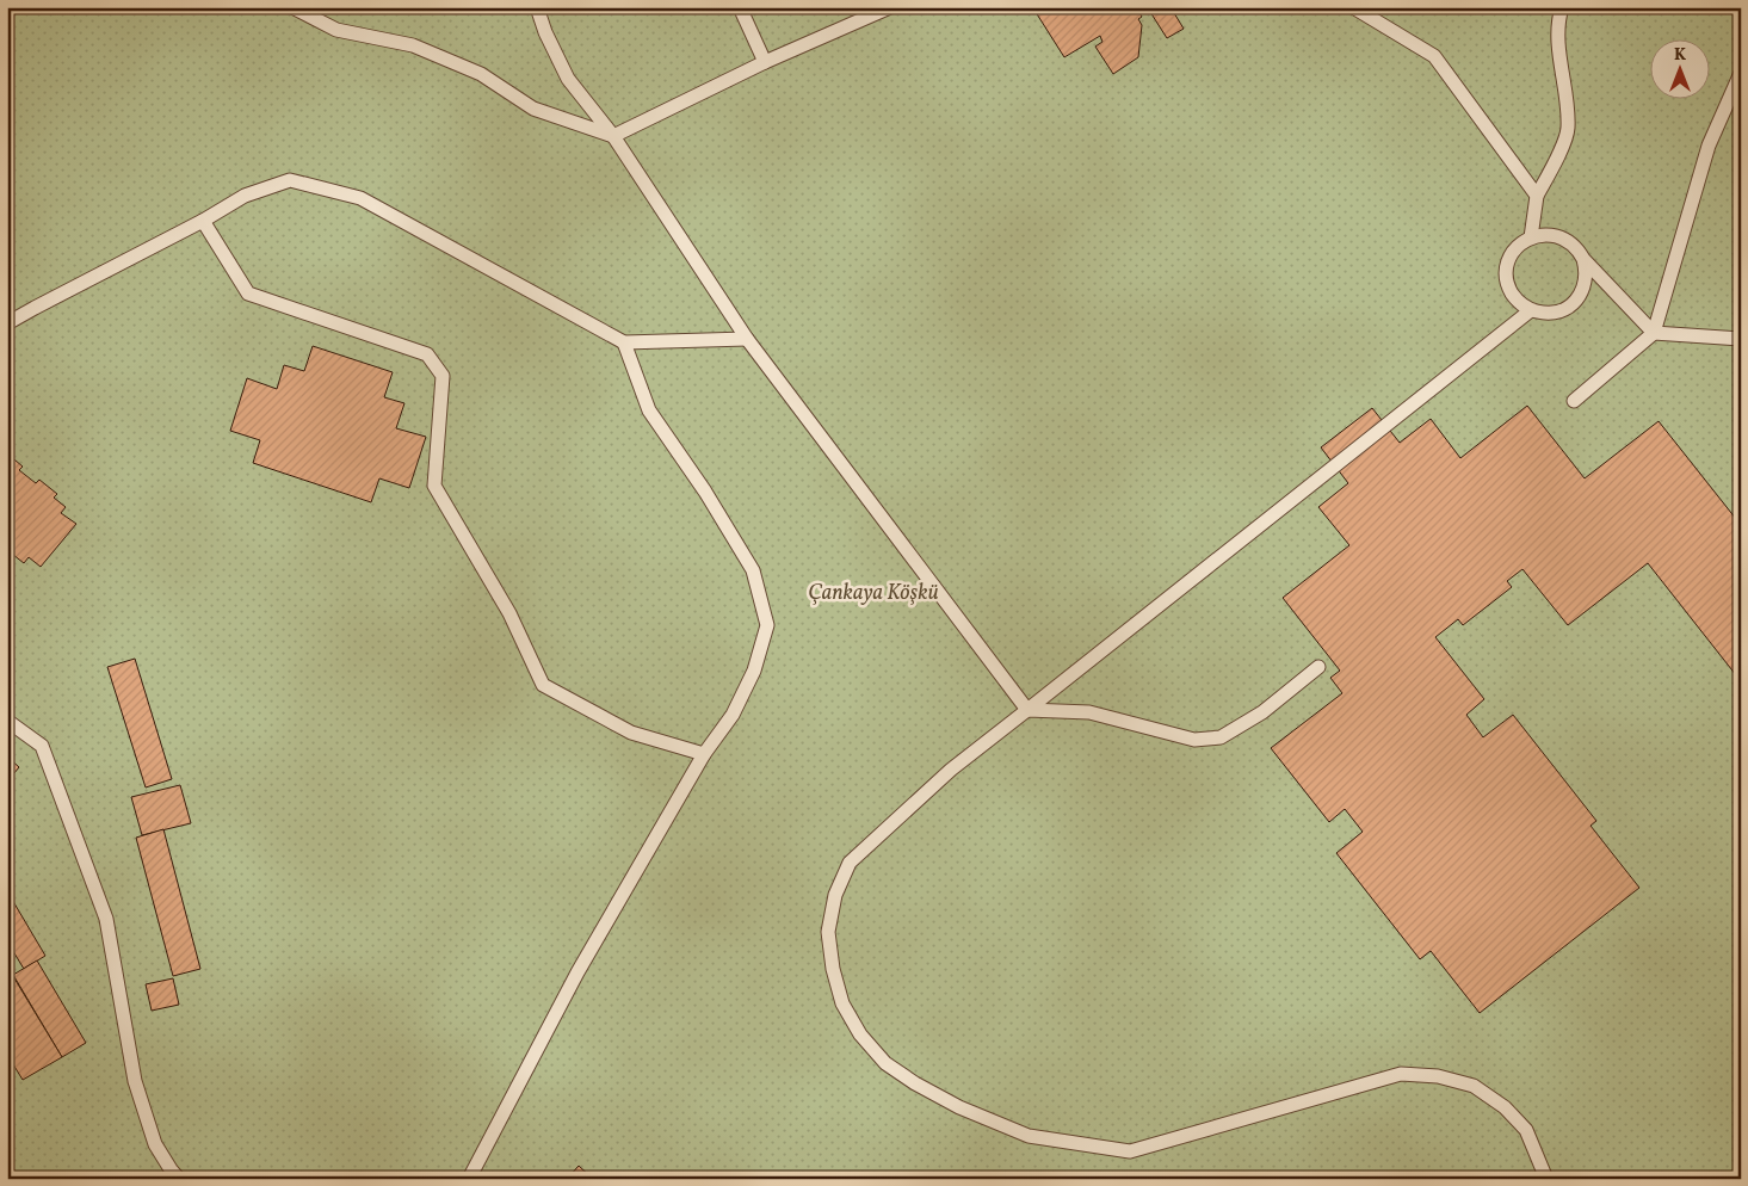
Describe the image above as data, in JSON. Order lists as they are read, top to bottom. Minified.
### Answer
{"parks":["Çankaya Köşkü"],"north":"top"}
